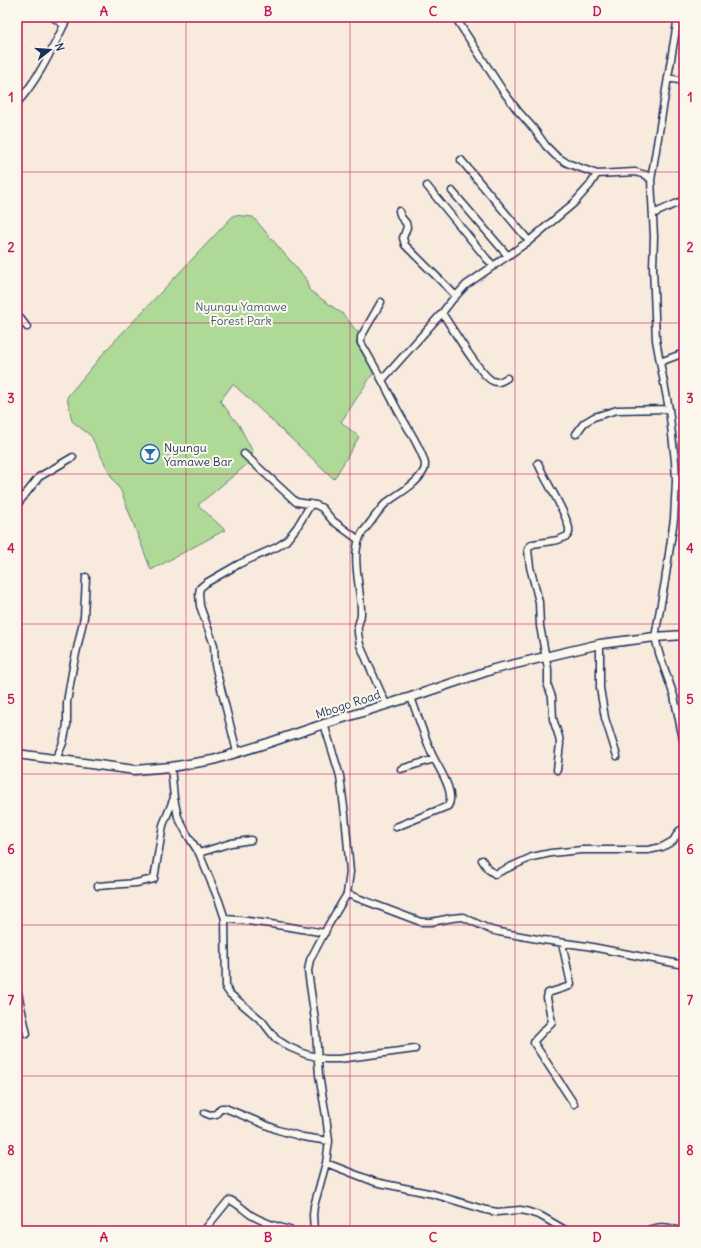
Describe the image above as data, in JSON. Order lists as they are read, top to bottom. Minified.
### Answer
{"streets":{"main road":["Mbogo Road"]},"parks":["Nyungu Yamawe Forest Park"],"places":{"bar":["Nyungu Yamawe Bar"]},"north":"right","grid":{"columns":["A","B","C","D"],"rows":["1","2","3","4","5","6","7","8"]}}
